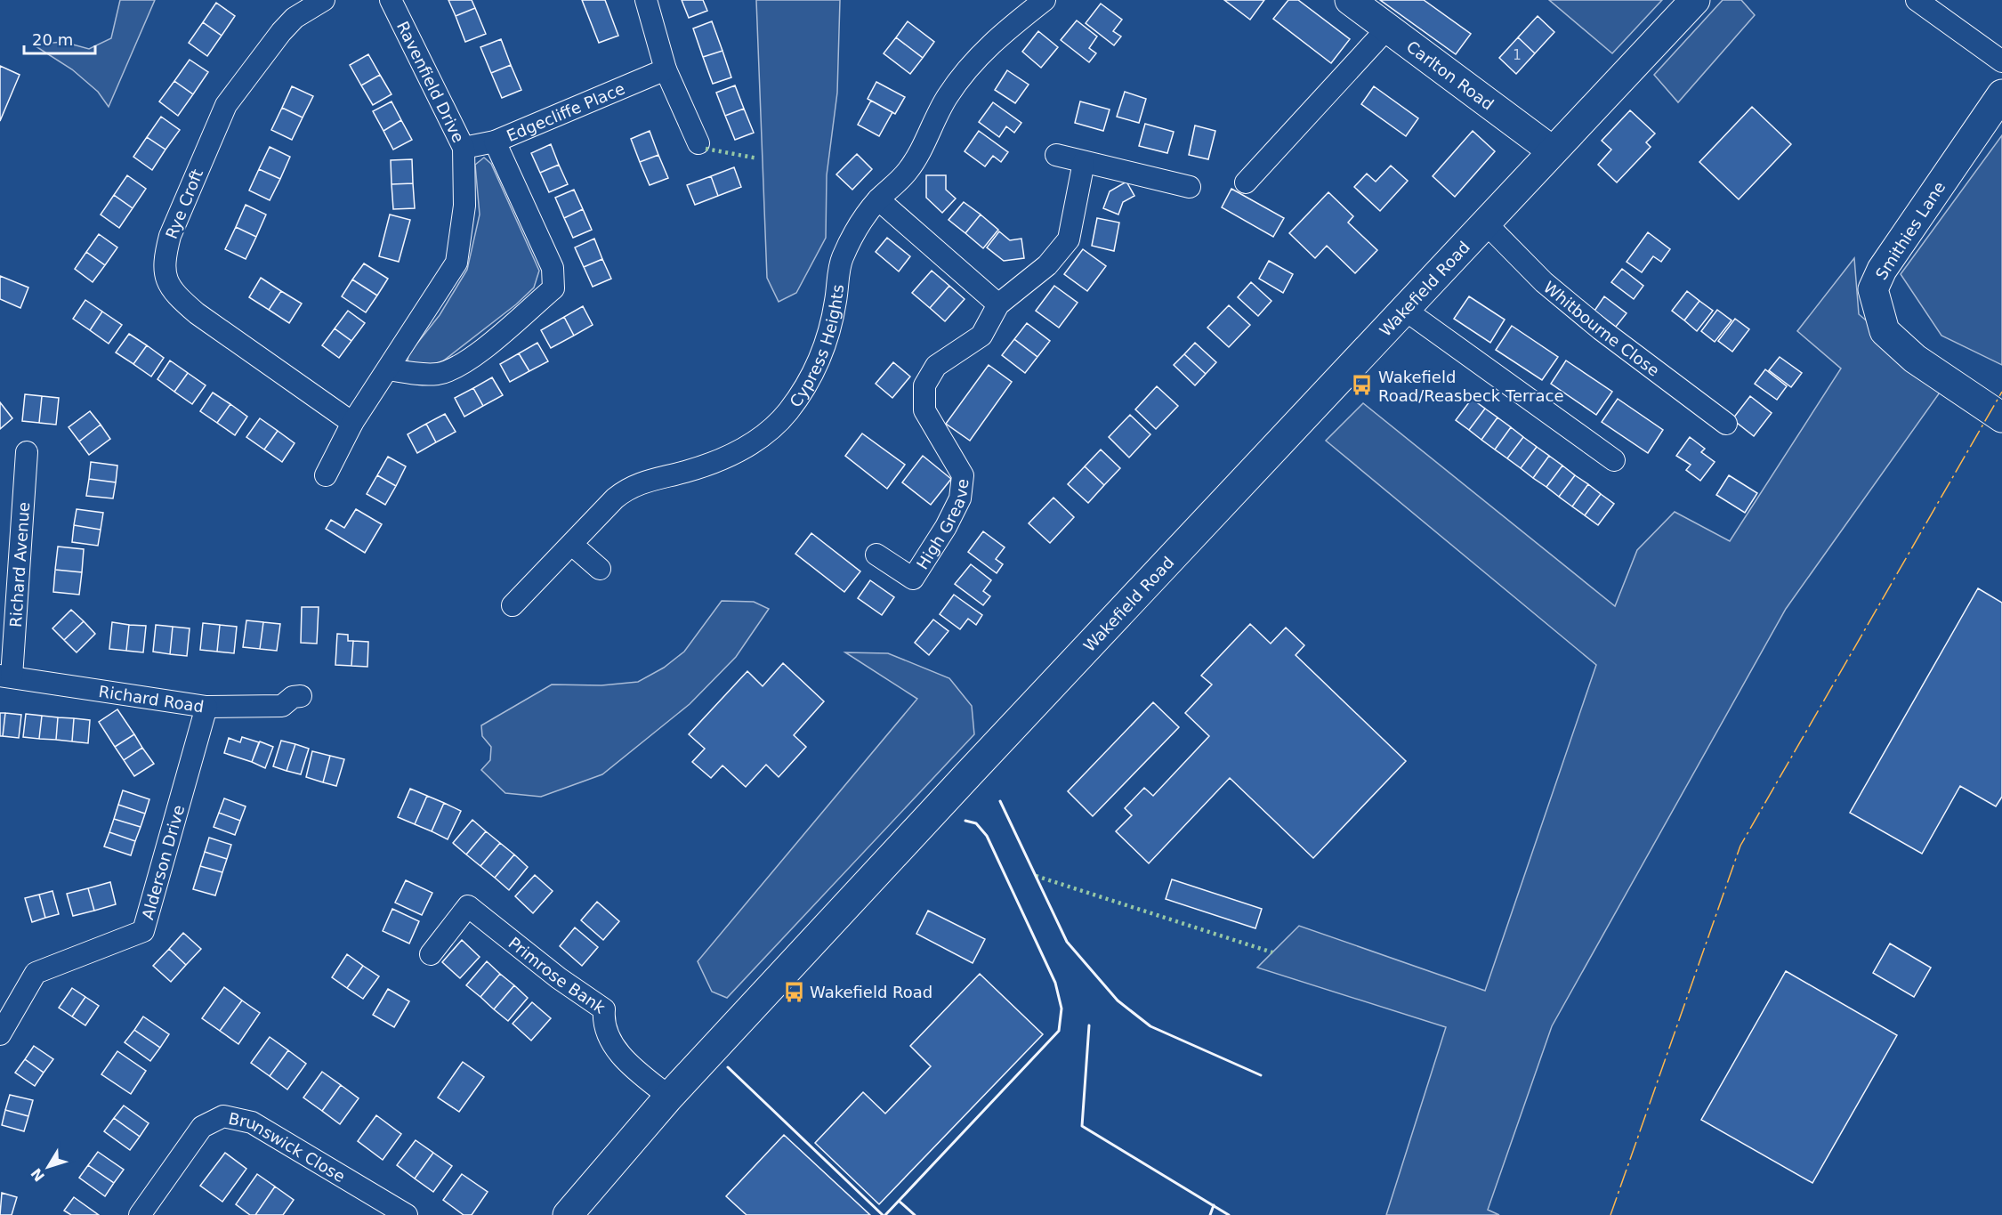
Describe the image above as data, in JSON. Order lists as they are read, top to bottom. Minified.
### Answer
{"streets":{"main road":["Carlton Road","Smithies Lane","Wakefield Road"],"street":["Ravenfield Drive","Edgecliffe Place","Rye Croft","Whitbourne Close","Cypress Heights","High Greave","Richard Avenue","Richard Road","Alderson Drive","Primrose Bank","Brunswick Close"]},"crossings":[["Carlton Road","Wakefield Road"],["Ravenfield Drive","Edgecliffe Place"],["Ravenfield Drive","Rye Croft"],["Wakefield Road","Whitbourne Close"],["Wakefield Road","Primrose Bank"],["Richard Avenue","Richard Road"],["Richard Road","Alderson Drive"]],"places":{"bus stop":["Wakefield Road/Reasbeck Terrace","Wakefield Road"]},"house_numbers":["1"],"scale_bar":"20 m","north":"bottom left"}
